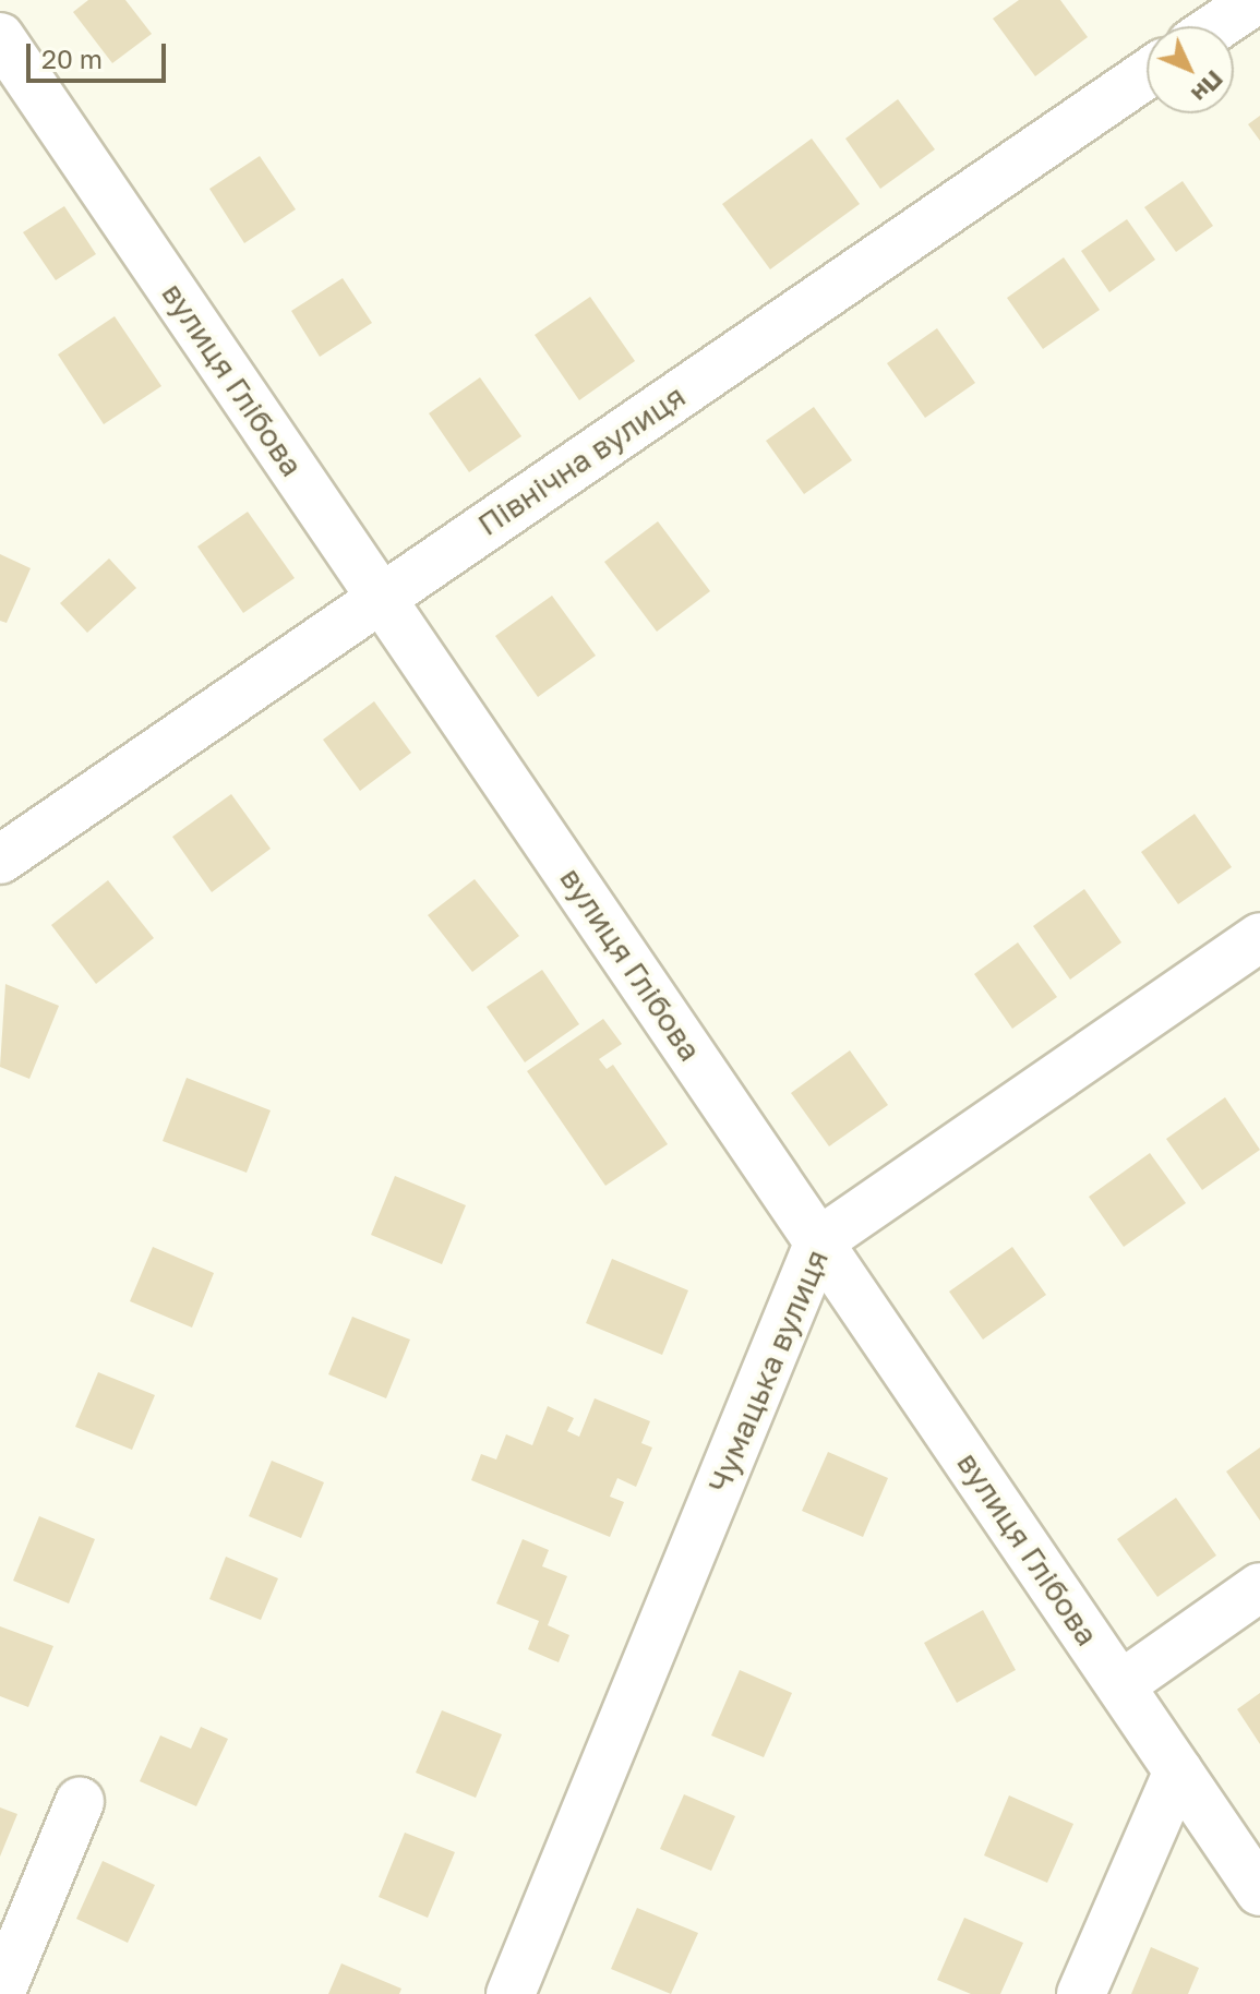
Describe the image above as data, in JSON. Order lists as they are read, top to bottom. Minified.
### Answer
{"streets":{"street":["вулиця Глібова","Північна вулиця","Чумацька вулиця"]},"crossings":[["вулиця Глібова","Північна вулиця"],["вулиця Глібова","Чумацька вулиця"]],"scale_bar":"20 m","north":"bottom right"}
